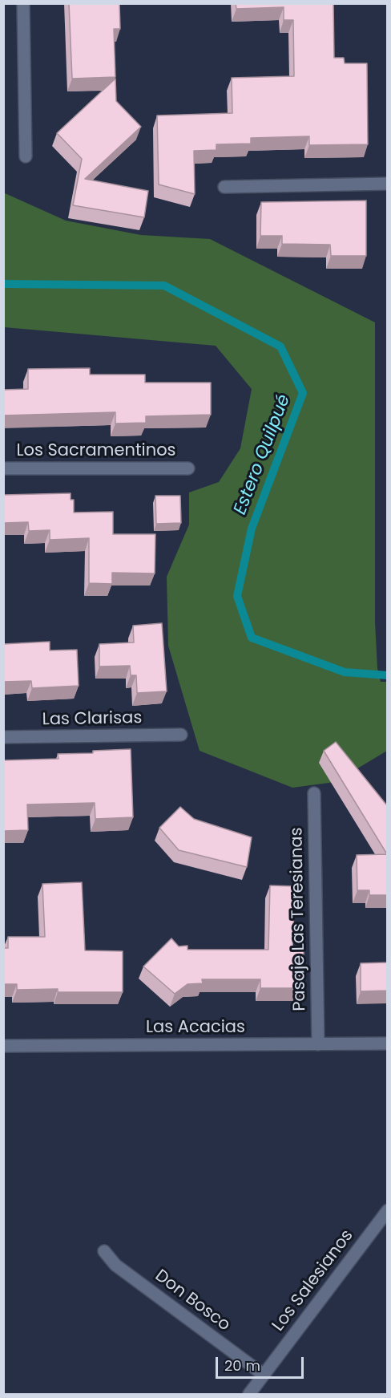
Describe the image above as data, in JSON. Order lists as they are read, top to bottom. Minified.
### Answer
{"streets":{"street":["Los Sacramentinos","Las Clarisas","Pasaje Las Teresianas","Las Acacias","Los Salesianos","Don Bosco"]},"crossings":[["Pasaje Las Teresianas","Las Acacias"],["Los Salesianos","Don Bosco"]],"water":["Estero Quilpué"],"scale_bar":"20 m"}
